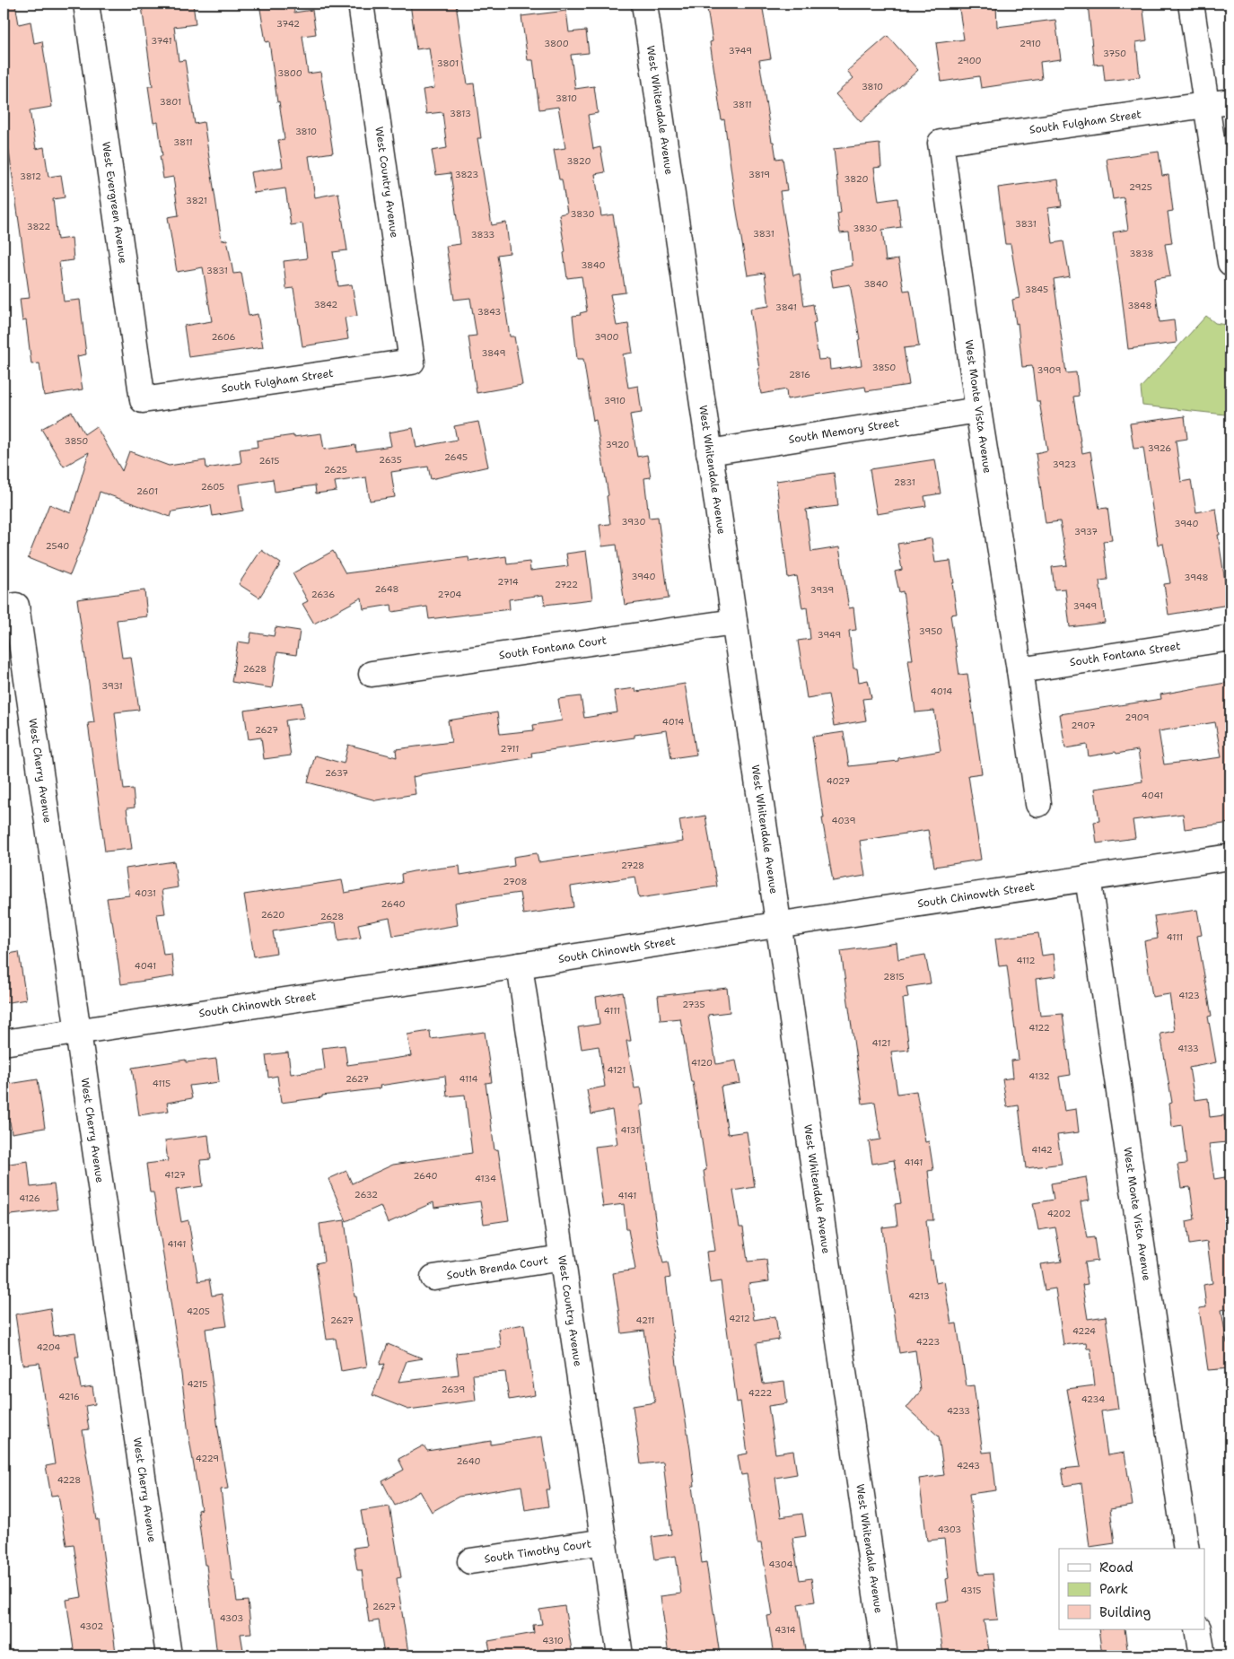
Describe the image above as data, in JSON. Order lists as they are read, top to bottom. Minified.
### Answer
{"streets":{"street":["West Whitendale Avenue","South Fulgham Street","West Country Avenue","West Evergreen Avenue","West Monte Vista Avenue","South Memory Street","South Fontana Court","South Fontana Street","West Cherry Avenue","South Chinowth Street","South Brenda Court","South Timothy Court"]},"crossings":[["West Whitendale Avenue","South Memory Street"],["West Whitendale Avenue","South Fontana Court"],["West Whitendale Avenue","South Chinowth Street"],["South Fulgham Street","West Country Avenue"],["South Fulgham Street","West Evergreen Avenue"],["South Fulgham Street","West Monte Vista Avenue"],["West Country Avenue","South Chinowth Street"],["West Country Avenue","South Brenda Court"],["West Country Avenue","South Timothy Court"],["West Monte Vista Avenue","South Memory Street"],["West Monte Vista Avenue","South Fontana Street"],["West Monte Vista Avenue","South Chinowth Street"],["West Cherry Avenue","South Chinowth Street"]],"house_numbers":["3742","3741","3800","2910","3749","3750","2900","3801","3800","3810","3810","3801","3811","3813","3810","3811","3820","3823","3819","3812","3820","2925","3821","3830","3831","3822","3830","3831","3833","3838","3840","3831","3840","3845","3842","3848","3841","3843","2606","3900","3849","3850","3909","2816","3910","3850","3920","3926","2645","2635","2615","3923","2625","2831","2605","2601","3930","3940","3937","2540","3940","3948","2714","2722","2648","3939","2636","2704","3949","3950","3949","2628","3931","4014","2909","4014","2907","2627","2711","2637","4027","4041","4039","2728","2708","4031","2640","2620","2628","4111","4112","4041","2815","4123","2735","4111","4122","4121","4133","4120","4121","4132","2627","4114","4115","4131","4142","4141","4127","2640","4134","2632","4141","4126","4202","4141","4213","4205","4212","2627","4211","4224","4223","4204","4215","2639","4222","4216","4234","4233","4229","2640","4243","4228","4303","4304","4315","2627","4303","4302","4314","4310"],"legend":["Road","Park","Building"]}
